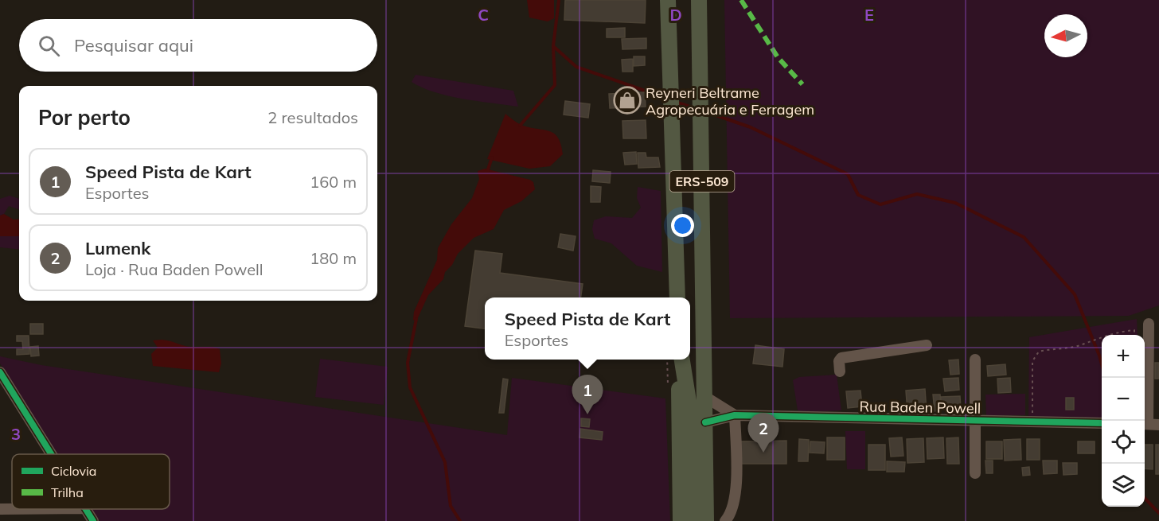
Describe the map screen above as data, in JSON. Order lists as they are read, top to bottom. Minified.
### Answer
{"streets":{"highway":["ERS-509"],"street":["Rua Baden Powell"]},"crossings":[["ERS-509","Rua Baden Powell"]],"places":{"shop":["Reyneri Beltrame Agropecuária e Ferragem"]},"legend":["Ciclovia","Trilha"],"north":"left","page":{"search":"Pesquisar aqui","heading":["Por perto","2 resultados"],"list":[{"mark":"1","name":"Speed Pista de Kart","note":"Esportes","value":"160 m"},{"mark":"2","name":"Lumenk","note":"Loja · Rua Baden Powell","value":"180 m"}],"popup":["Speed Pista de Kart","Esportes"],"map_buttons":["+","−"],"pins":["1","2"]},"grid":{"columns":["C","D","E"],"rows":["3"]}}
